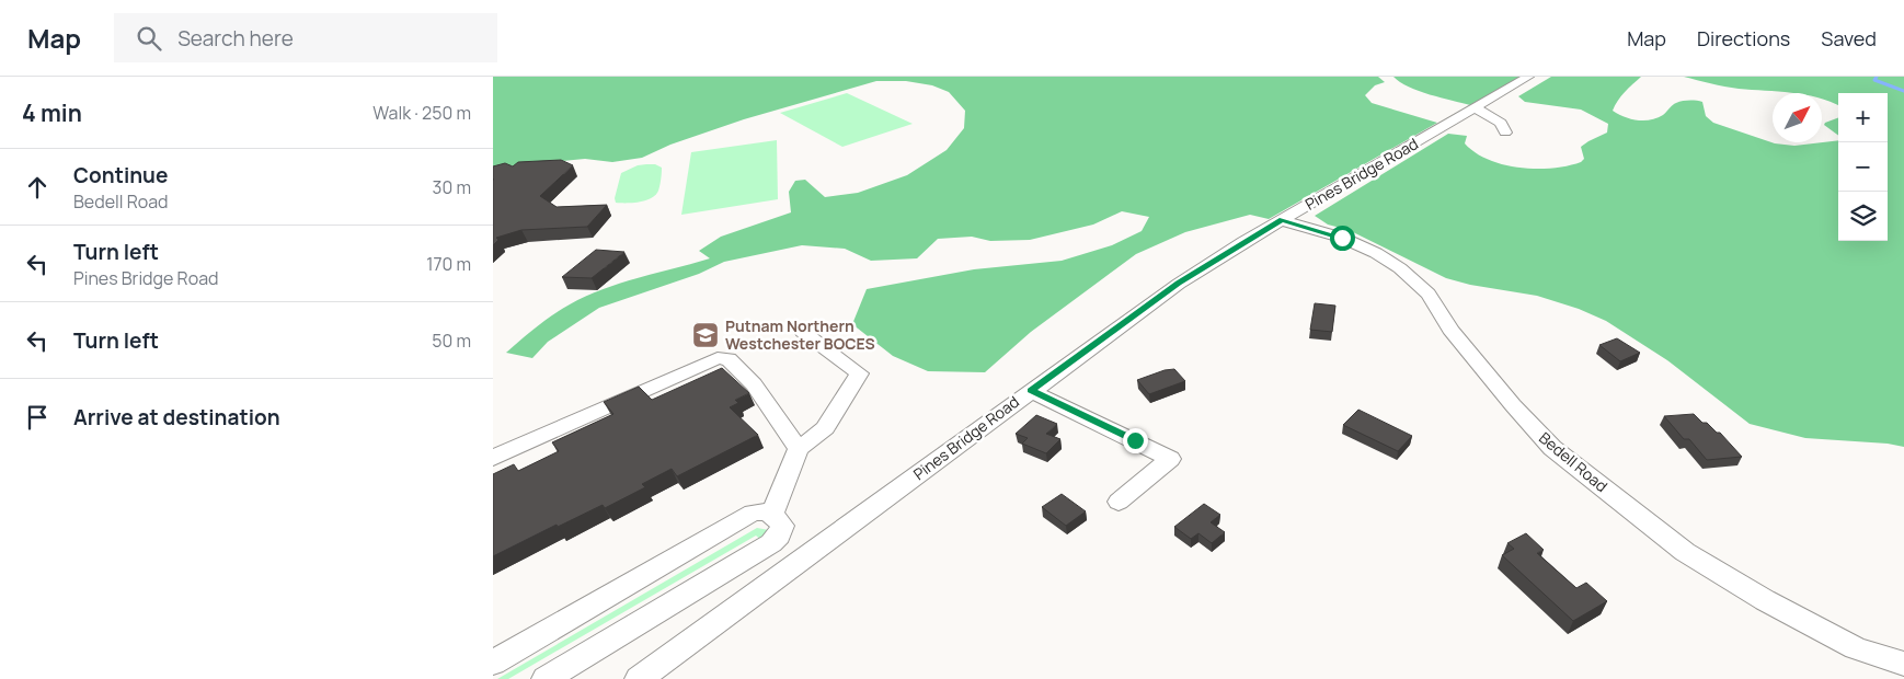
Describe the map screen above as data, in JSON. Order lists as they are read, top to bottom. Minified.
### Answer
{"streets":{"street":["Pines Bridge Road","Bedell Road"]},"crossings":[["Pines Bridge Road","Bedell Road"]],"places":{"school or university":["Putnam Northern Westchester BOCES"]},"north":"top right","page":{"header":"Map","search":"Search here","nav":["Map","Directions","Saved"],"heading":["4 min","Walk · 250 m"],"map_buttons":["+","−"],"list":[["Continue","Bedell Road","30 m"],["Turn left","Pines Bridge Road","170 m"],["Turn left","50 m"],"Arrive at destination"]}}
